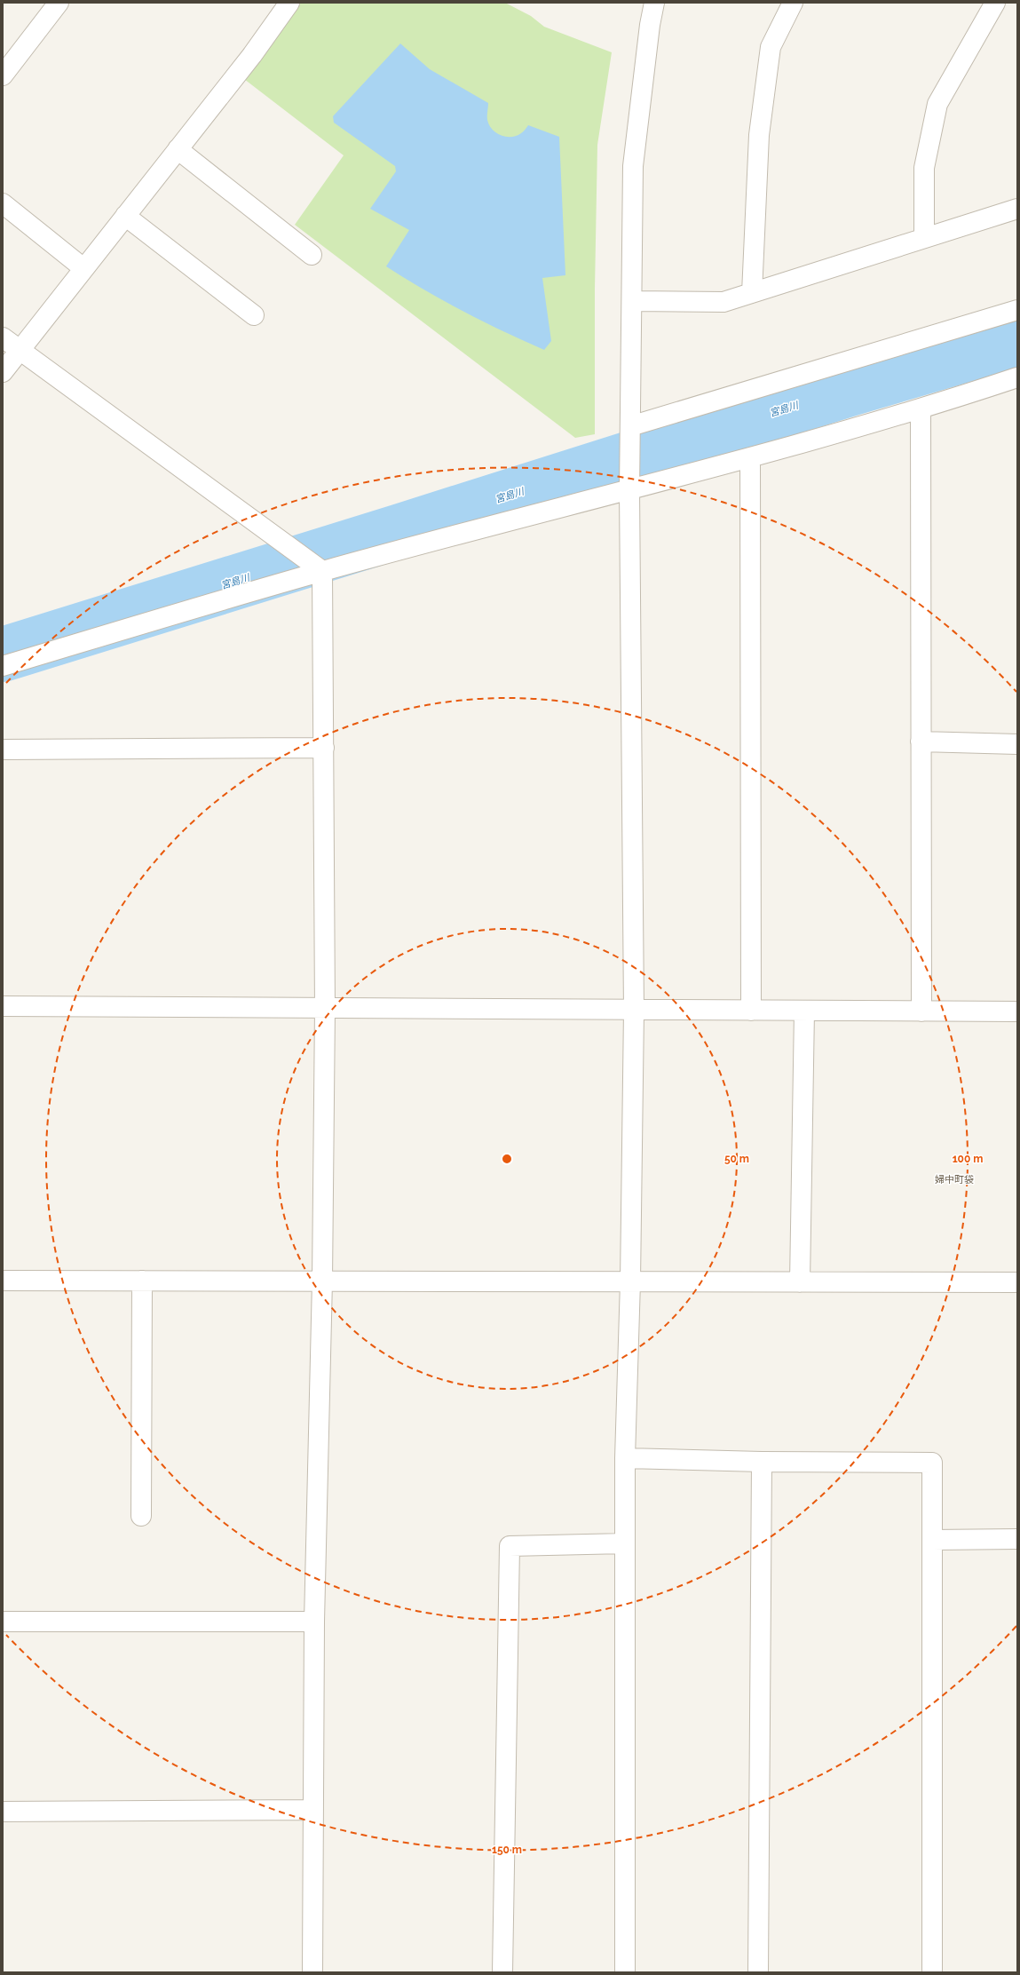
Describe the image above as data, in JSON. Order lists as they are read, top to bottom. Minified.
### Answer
{"districts":["婦中町袋"],"water":["宮島川"],"rings":["50 m","100 m","150 m"]}
